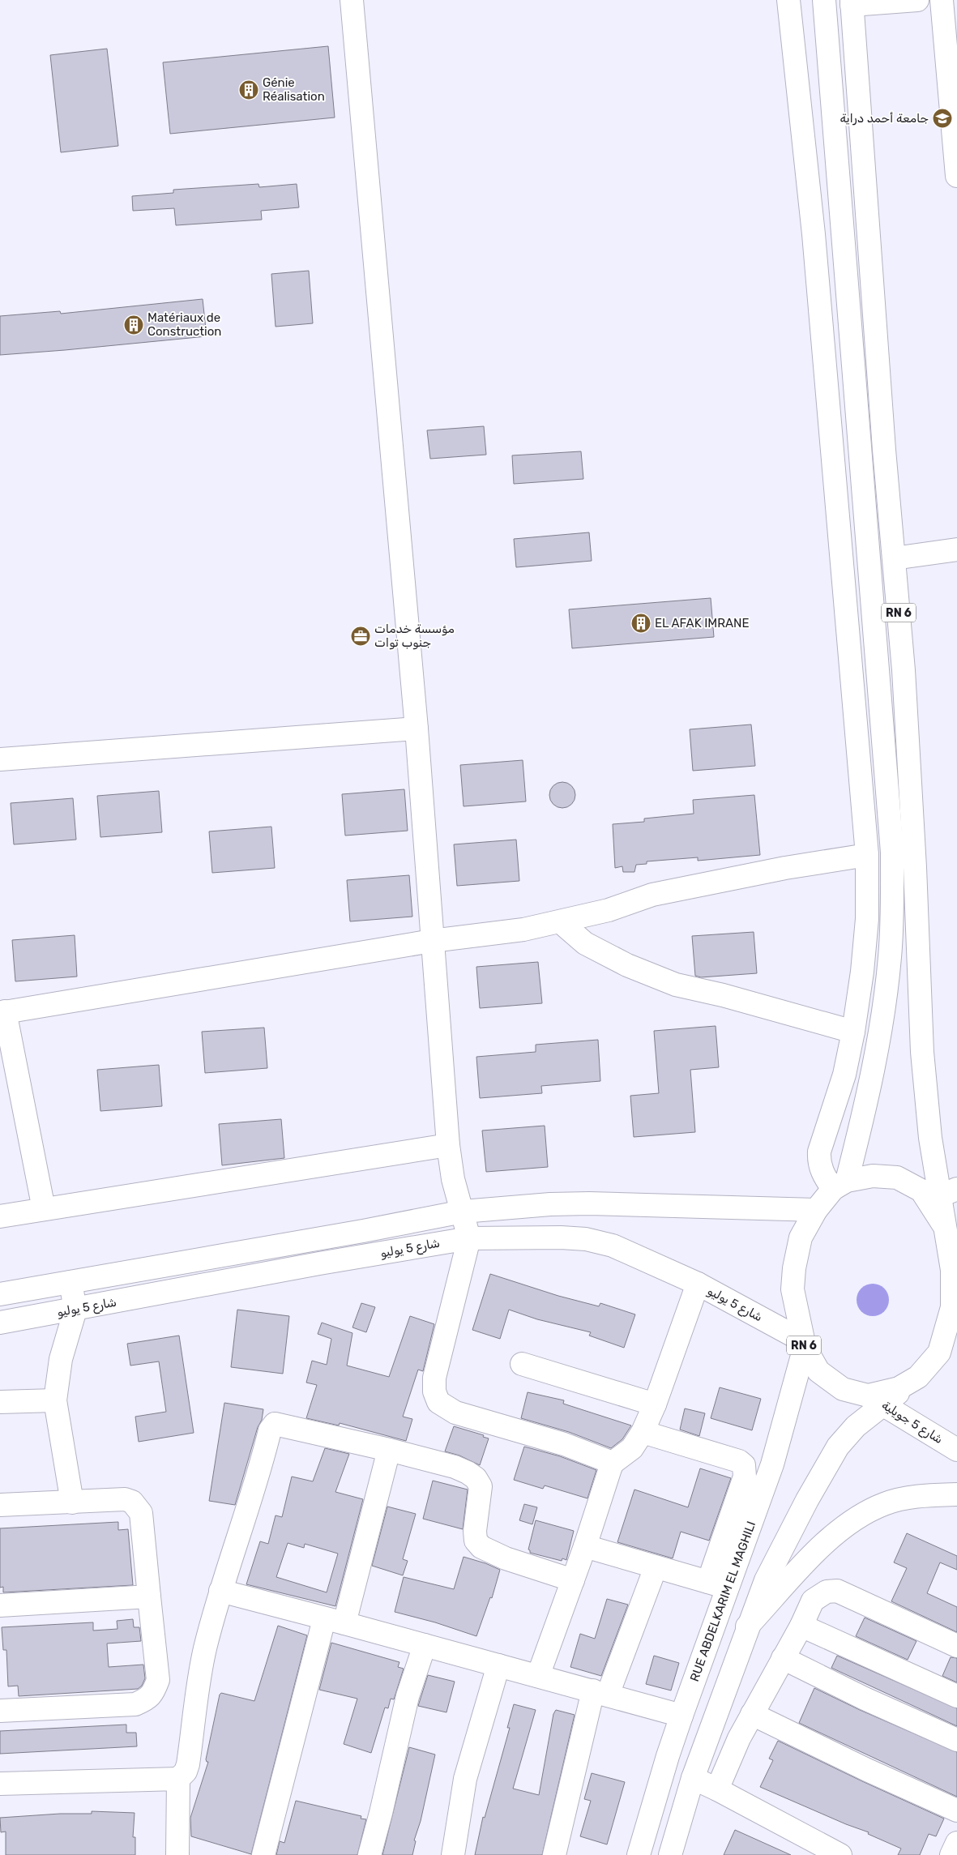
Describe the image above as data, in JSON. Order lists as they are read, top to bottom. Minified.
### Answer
{"streets":{"street":["RN 6","شارع 5 يوليو","شارع 5 جويلية","RUE ABDELKARIM EL MAGHILI"]},"crossings":[["RN 6","شارع 5 يوليو"],["RN 6","شارع 5 جويلية"],["RN 6","RUE ABDELKARIM EL MAGHILI"],["شارع 5 يوليو","RUE ABDELKARIM EL MAGHILI"]],"places":{"building":["Génie Réalisation","Matériaux de Construction","EL AFAK IMRANE"],"school or university":["جامعة أحمد دراية"],"office":["مؤسسة خدمات جنوب توات"]}}
